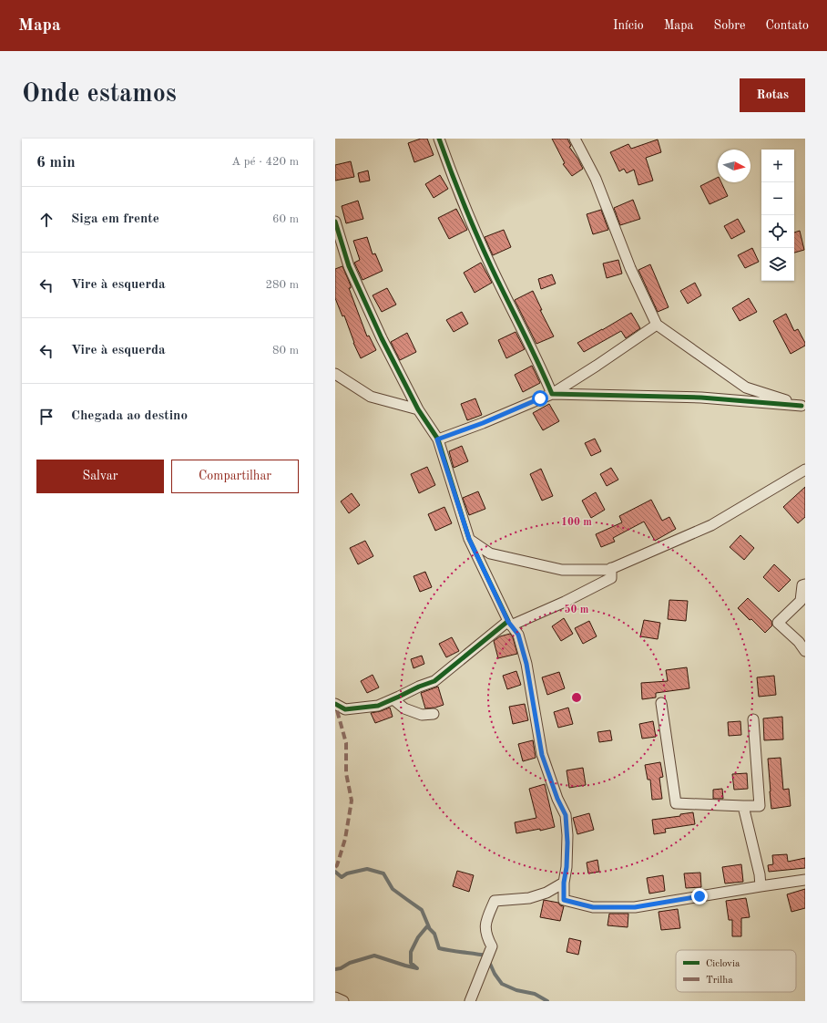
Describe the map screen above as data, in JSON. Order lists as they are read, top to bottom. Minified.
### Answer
{"legend":["Ciclovia","Trilha"],"north":"right","page":{"header":"Mapa","nav":["Início","Mapa","Sobre","Contato"],"buttons":["Rotas",["Salvar","Compartilhar"]],"title":"Onde estamos","heading":["6 min","A pé · 420 m"],"map_buttons":["+","−"],"list":[["Siga em frente","60 m"],["Vire à esquerda","280 m"],["Vire à esquerda","80 m"],"Chegada ao destino"]},"rings":["100 m","50 m"]}
